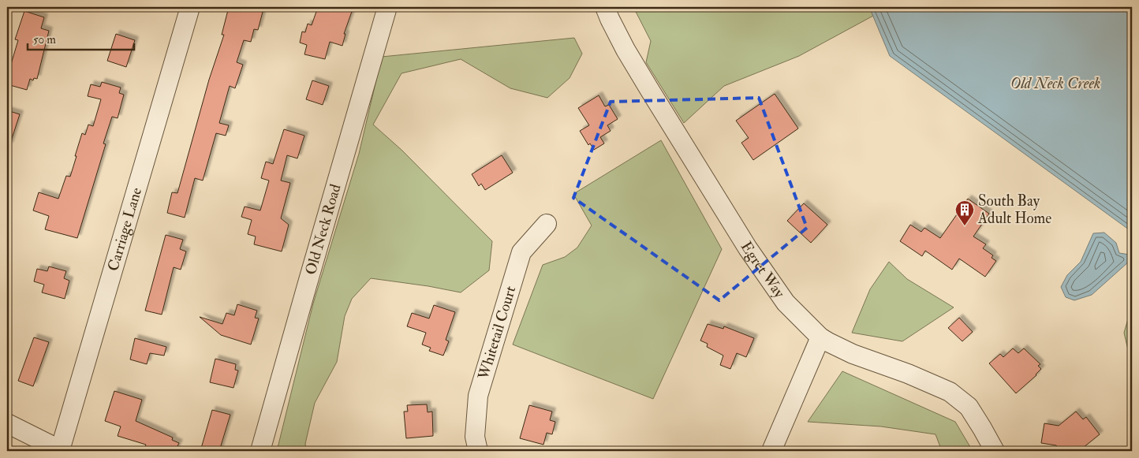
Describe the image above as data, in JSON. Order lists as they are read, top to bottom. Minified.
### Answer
{"streets":{"street":["Carriage Lane","Old Neck Road","Egret Way","Whitetail Court"]},"water":["Old Neck Creek"],"places":{"building":["South Bay Adult Home"]},"scale_bar":"50 m"}
